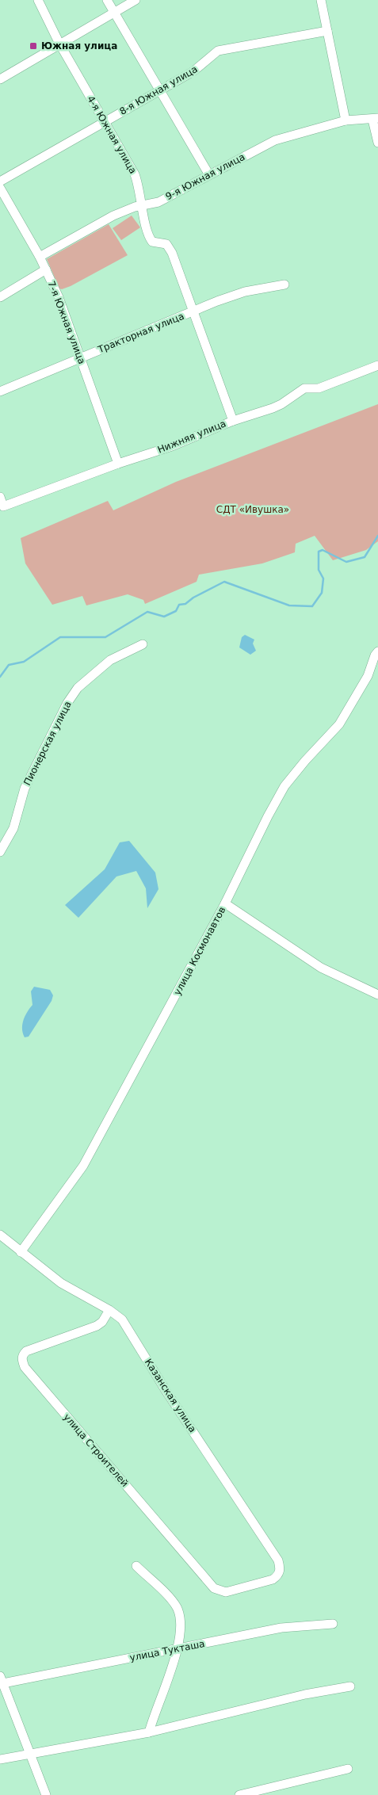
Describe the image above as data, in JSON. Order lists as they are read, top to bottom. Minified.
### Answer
{"streets":{"street":["8-я Южная улица","4-я Южная улица","9-я Южная улица","7-я Южная улица","Тракторная улица","Нижняя улица","Пионерская улица","улица Космонавтов","Казанская улица","улица Строителей","улица Тукташа"]},"crossings":[["8-я Южная улица","4-я Южная улица"],["4-я Южная улица","9-я Южная улица"],["4-я Южная улица","Тракторная улица"],["4-я Южная улица","Нижняя улица"],["9-я Южная улица","7-я Южная улица"],["7-я Южная улица","Тракторная улица"],["7-я Южная улица","Нижняя улица"],["улица Космонавтов","Казанская улица"],["Казанская улица","улица Строителей"]],"parks":["СДТ «Ивушка»"],"places":{"transit":["Южная улица"]}}
